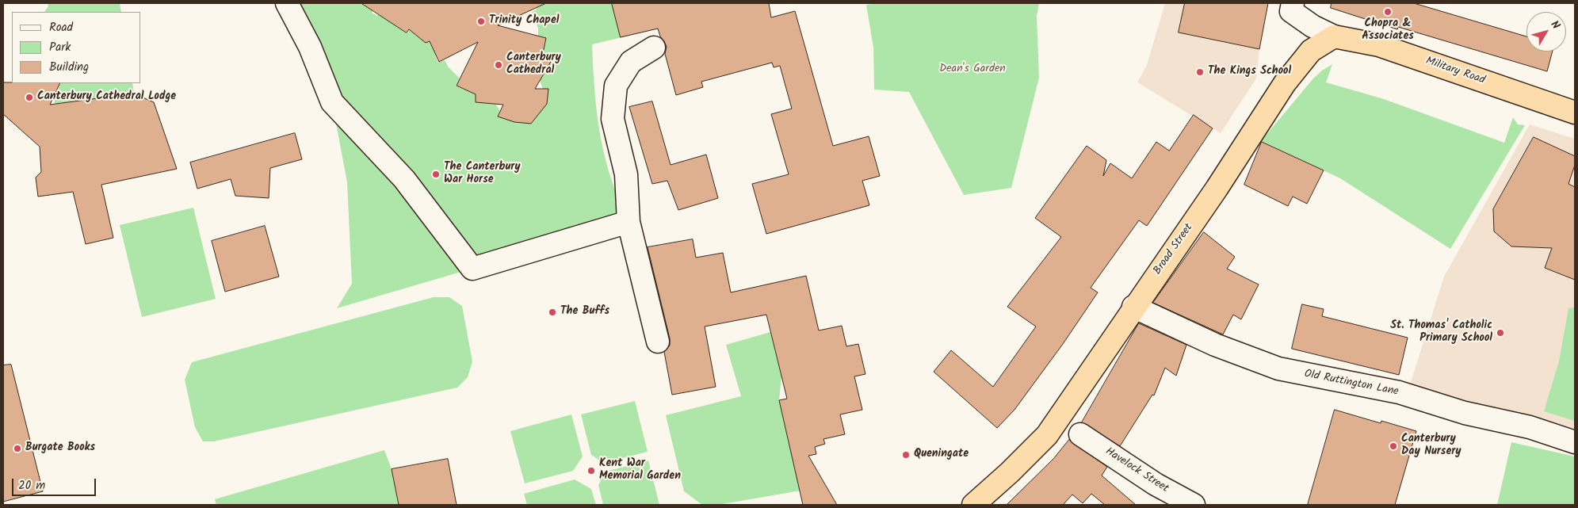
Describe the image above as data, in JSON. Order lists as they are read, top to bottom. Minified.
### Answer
{"streets":{"highway":["Military Road","Broad Street"],"street":["Old Ruttington Lane","Havelock Street"]},"crossings":[["Military Road","Broad Street"],["Broad Street","Old Ruttington Lane"]],"parks":["Dean's Garden"],"places":["Chopra & Associates","Trinity Chapel","Canterbury Cathedral","The Kings School","Canterbury Cathedral Lodge","The Canterbury War Horse","The Buffs","St. Thomas' Catholic Primary School","Canterbury Day Nursery","Burgate Books","Queningate","Kent War Memorial Garden"],"legend":["Road","Park","Building"],"scale_bar":"20 m","north":"top right"}
